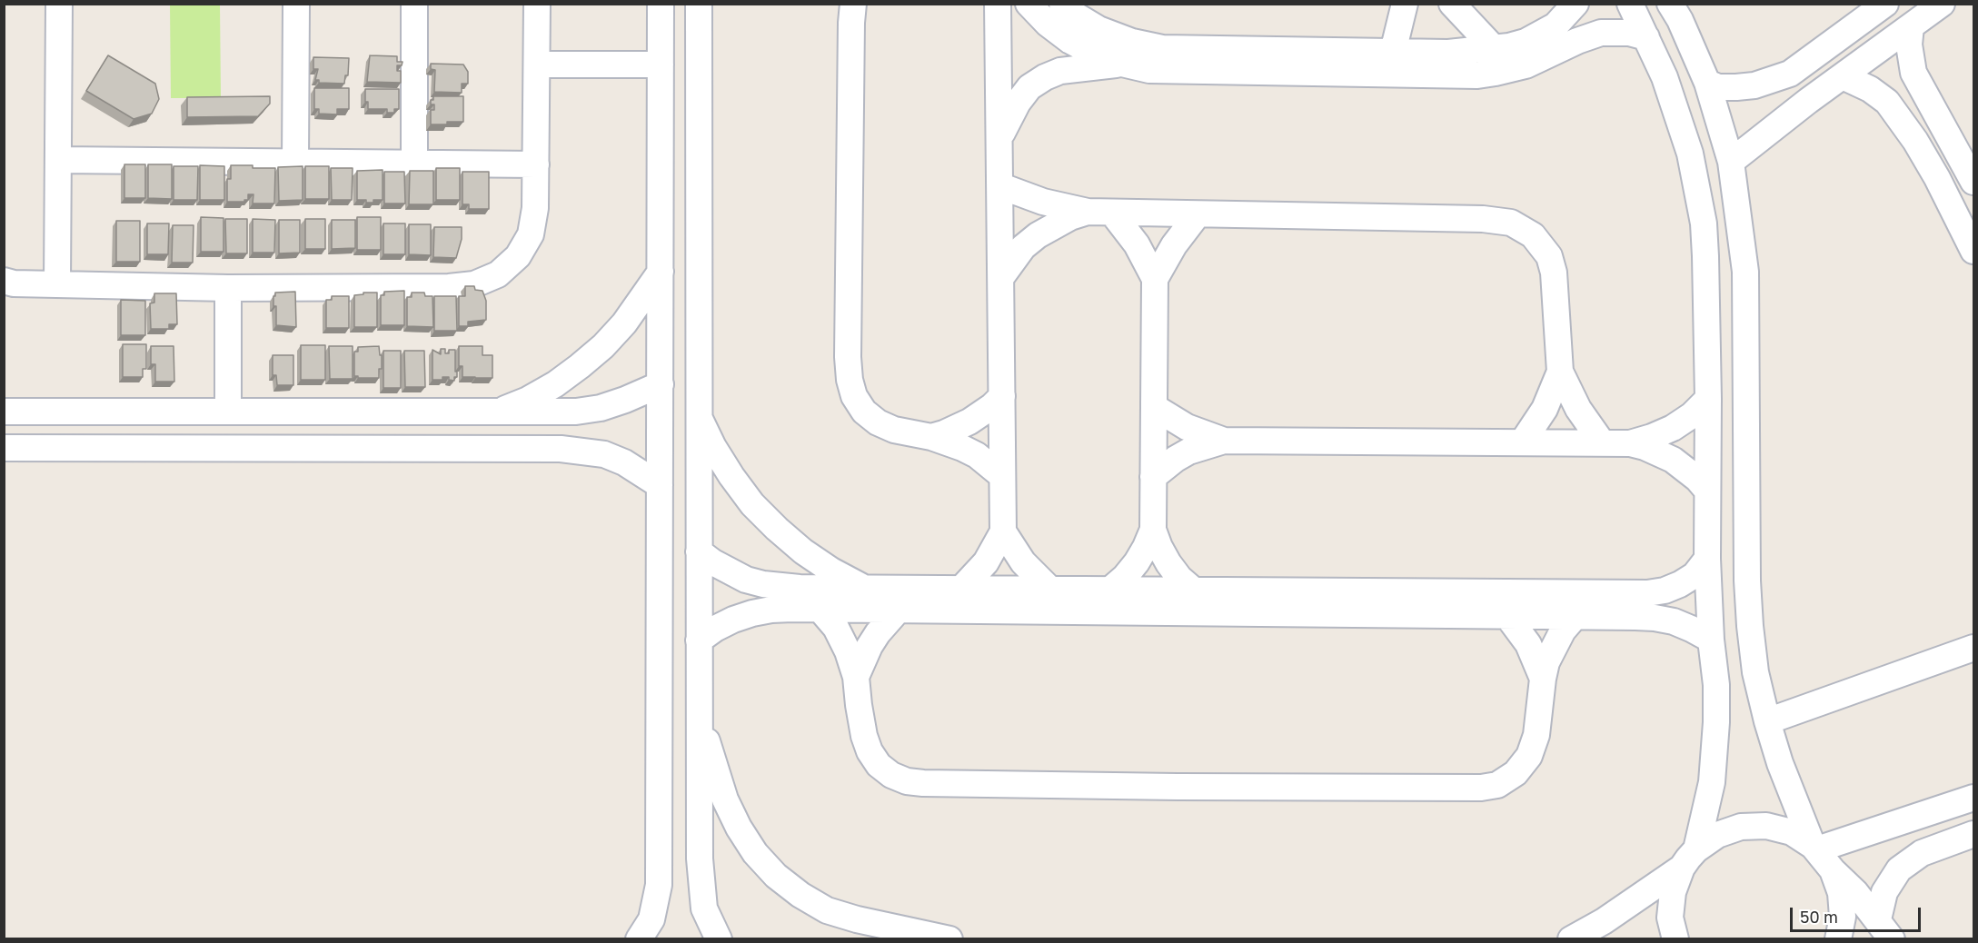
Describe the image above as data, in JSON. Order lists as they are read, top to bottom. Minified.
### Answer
{"scale_bar":"50 m"}
